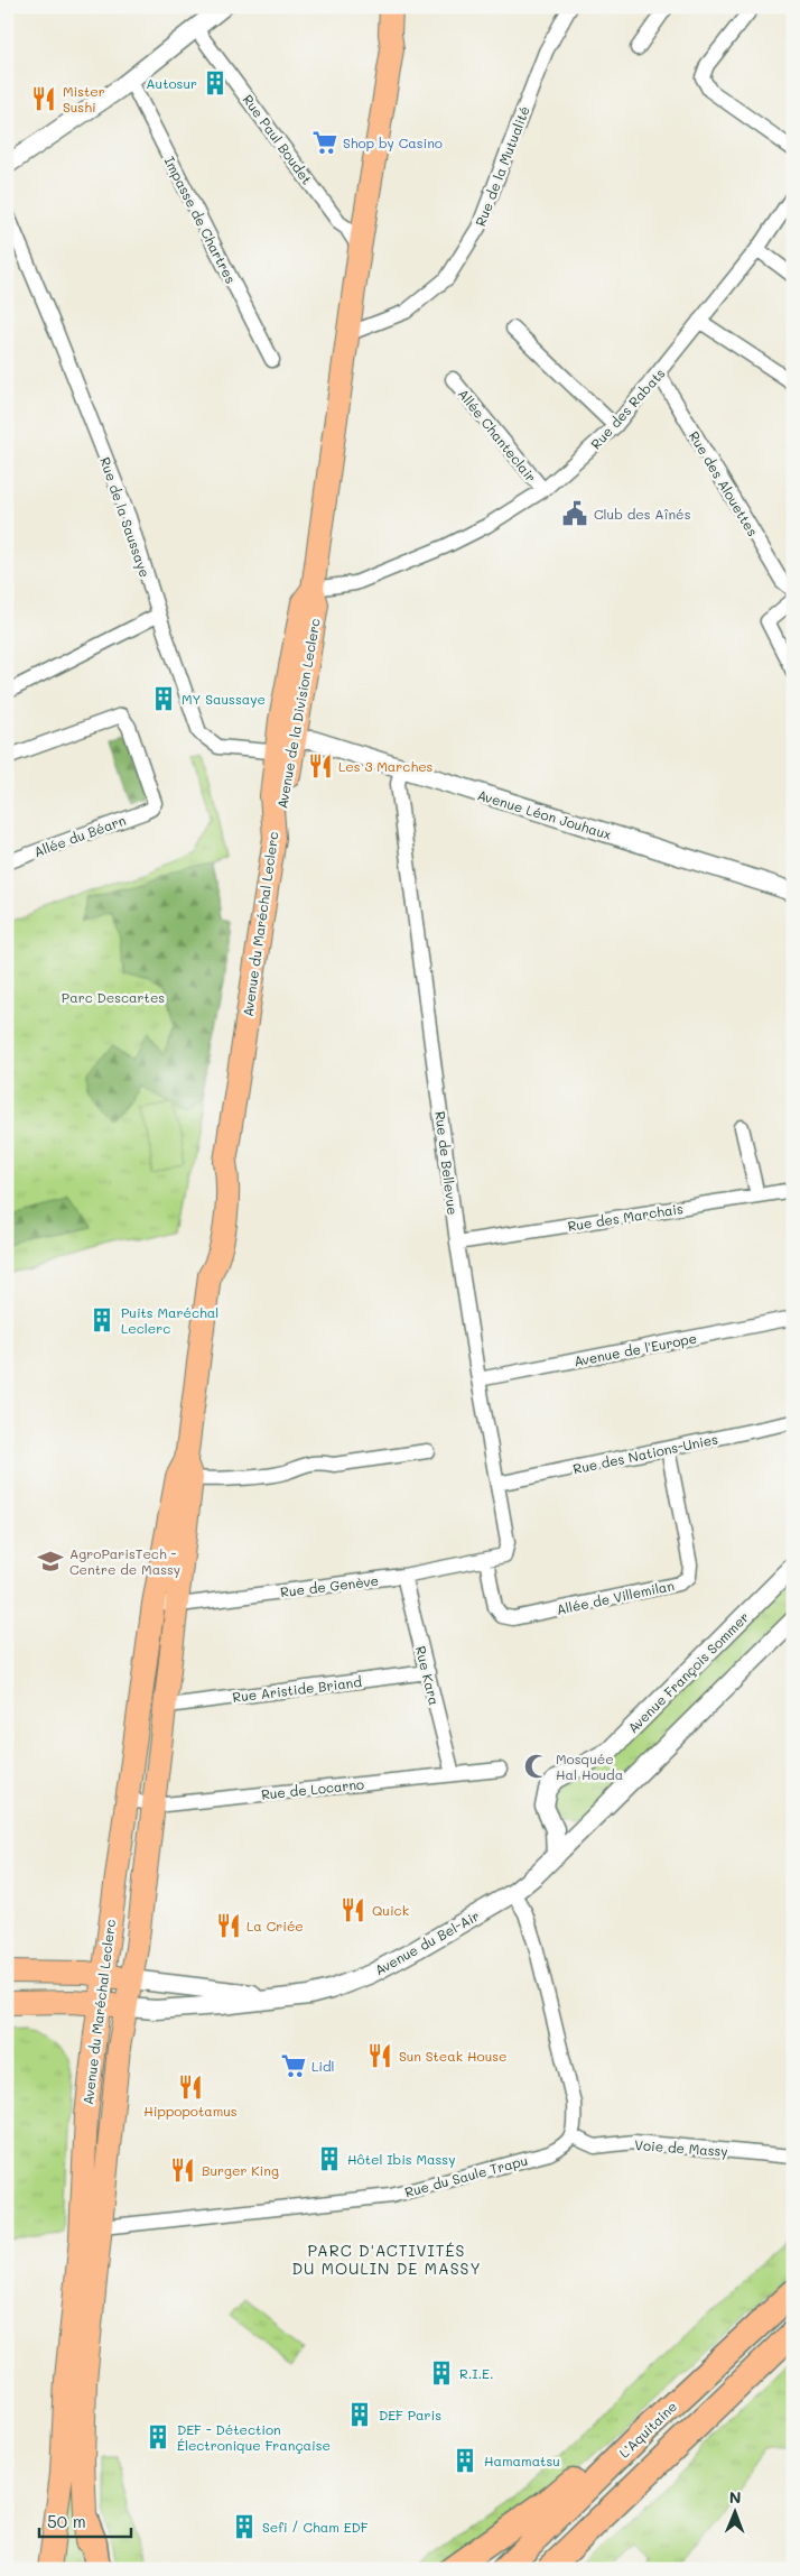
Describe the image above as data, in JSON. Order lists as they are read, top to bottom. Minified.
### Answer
{"streets":{"highway":["L'Aquitaine"],"main road":["Avenue de la Division Leclerc","Avenue du Maréchal Leclerc"],"street":["Rue Paul Boudet","Rue de la Mutualité","Impasse de Chartres","Rue des Rabats","Allée Chanteclair","Rue des Alouettes","Rue de la Saussaye","Avenue Léon Jouhaux","Allée du Béarn","Rue de Bellevue","Rue des Marchais","Avenue de l'Europe","Rue des Nations-Unies","Rue de Genève","Allée de Villemilan","Avenue François Sommer","Rue Kara","Rue Aristide Briand","Rue de Locarno","Avenue du Bel-Air","Voie de Massy","Rue du Saule Trapu"]},"crossings":[["Rue des Rabats","Allée Chanteclair"],["Rue des Rabats","Rue des Alouettes"],["Rue des Rabats","Avenue de la Division Leclerc"],["Rue de la Saussaye","Avenue de la Division Leclerc"],["Rue de la Saussaye","Avenue Léon Jouhaux"],["Avenue de la Division Leclerc","Avenue Léon Jouhaux"],["Avenue de la Division Leclerc","Avenue du Maréchal Leclerc"],["Avenue Léon Jouhaux","Rue de Bellevue"],["Avenue du Maréchal Leclerc","Rue de Genève"],["Avenue du Maréchal Leclerc","Rue Aristide Briand"],["Avenue du Maréchal Leclerc","Rue de Locarno"],["Avenue du Maréchal Leclerc","Avenue du Bel-Air"],["Avenue du Maréchal Leclerc","Rue du Saule Trapu"],["Rue de Bellevue","Rue des Marchais"],["Rue de Bellevue","Avenue de l'Europe"],["Rue de Bellevue","Rue des Nations-Unies"],["Rue de Bellevue","Rue de Genève"],["Rue des Nations-Unies","Allée de Villemilan"],["Rue de Genève","Allée de Villemilan"],["Rue de Genève","Rue Kara"],["Avenue François Sommer","Avenue du Bel-Air"],["Rue Kara","Rue Aristide Briand"],["Rue Kara","Rue de Locarno"],["Voie de Massy","Rue du Saule Trapu"]],"districts":["PARC D'ACTIVITÉS DU MOULIN DE MASSY"],"parks":["Parc Descartes"],"places":{"building":["Autosur","MY Saussaye","Puits Maréchal Leclerc","Hôtel Ibis Massy","R.I.E.","DEF Paris","DEF - Détection Électronique Française","Hamamatsu","Sefi / Cham EDF"],"restaurant":["Mister Sushi","Les 3 Marches","Quick","La Criée","Sun Steak House","Hippopotamus","Burger King"],"supermarket":["Shop by Casino","Lidl"],"public building":["Club des Aînés"],"school or university":["AgroParisTech - Centre de Massy"],"mosque":["Mosquée Hal Houda"]},"scale_bar":"50 m","north":"top"}
